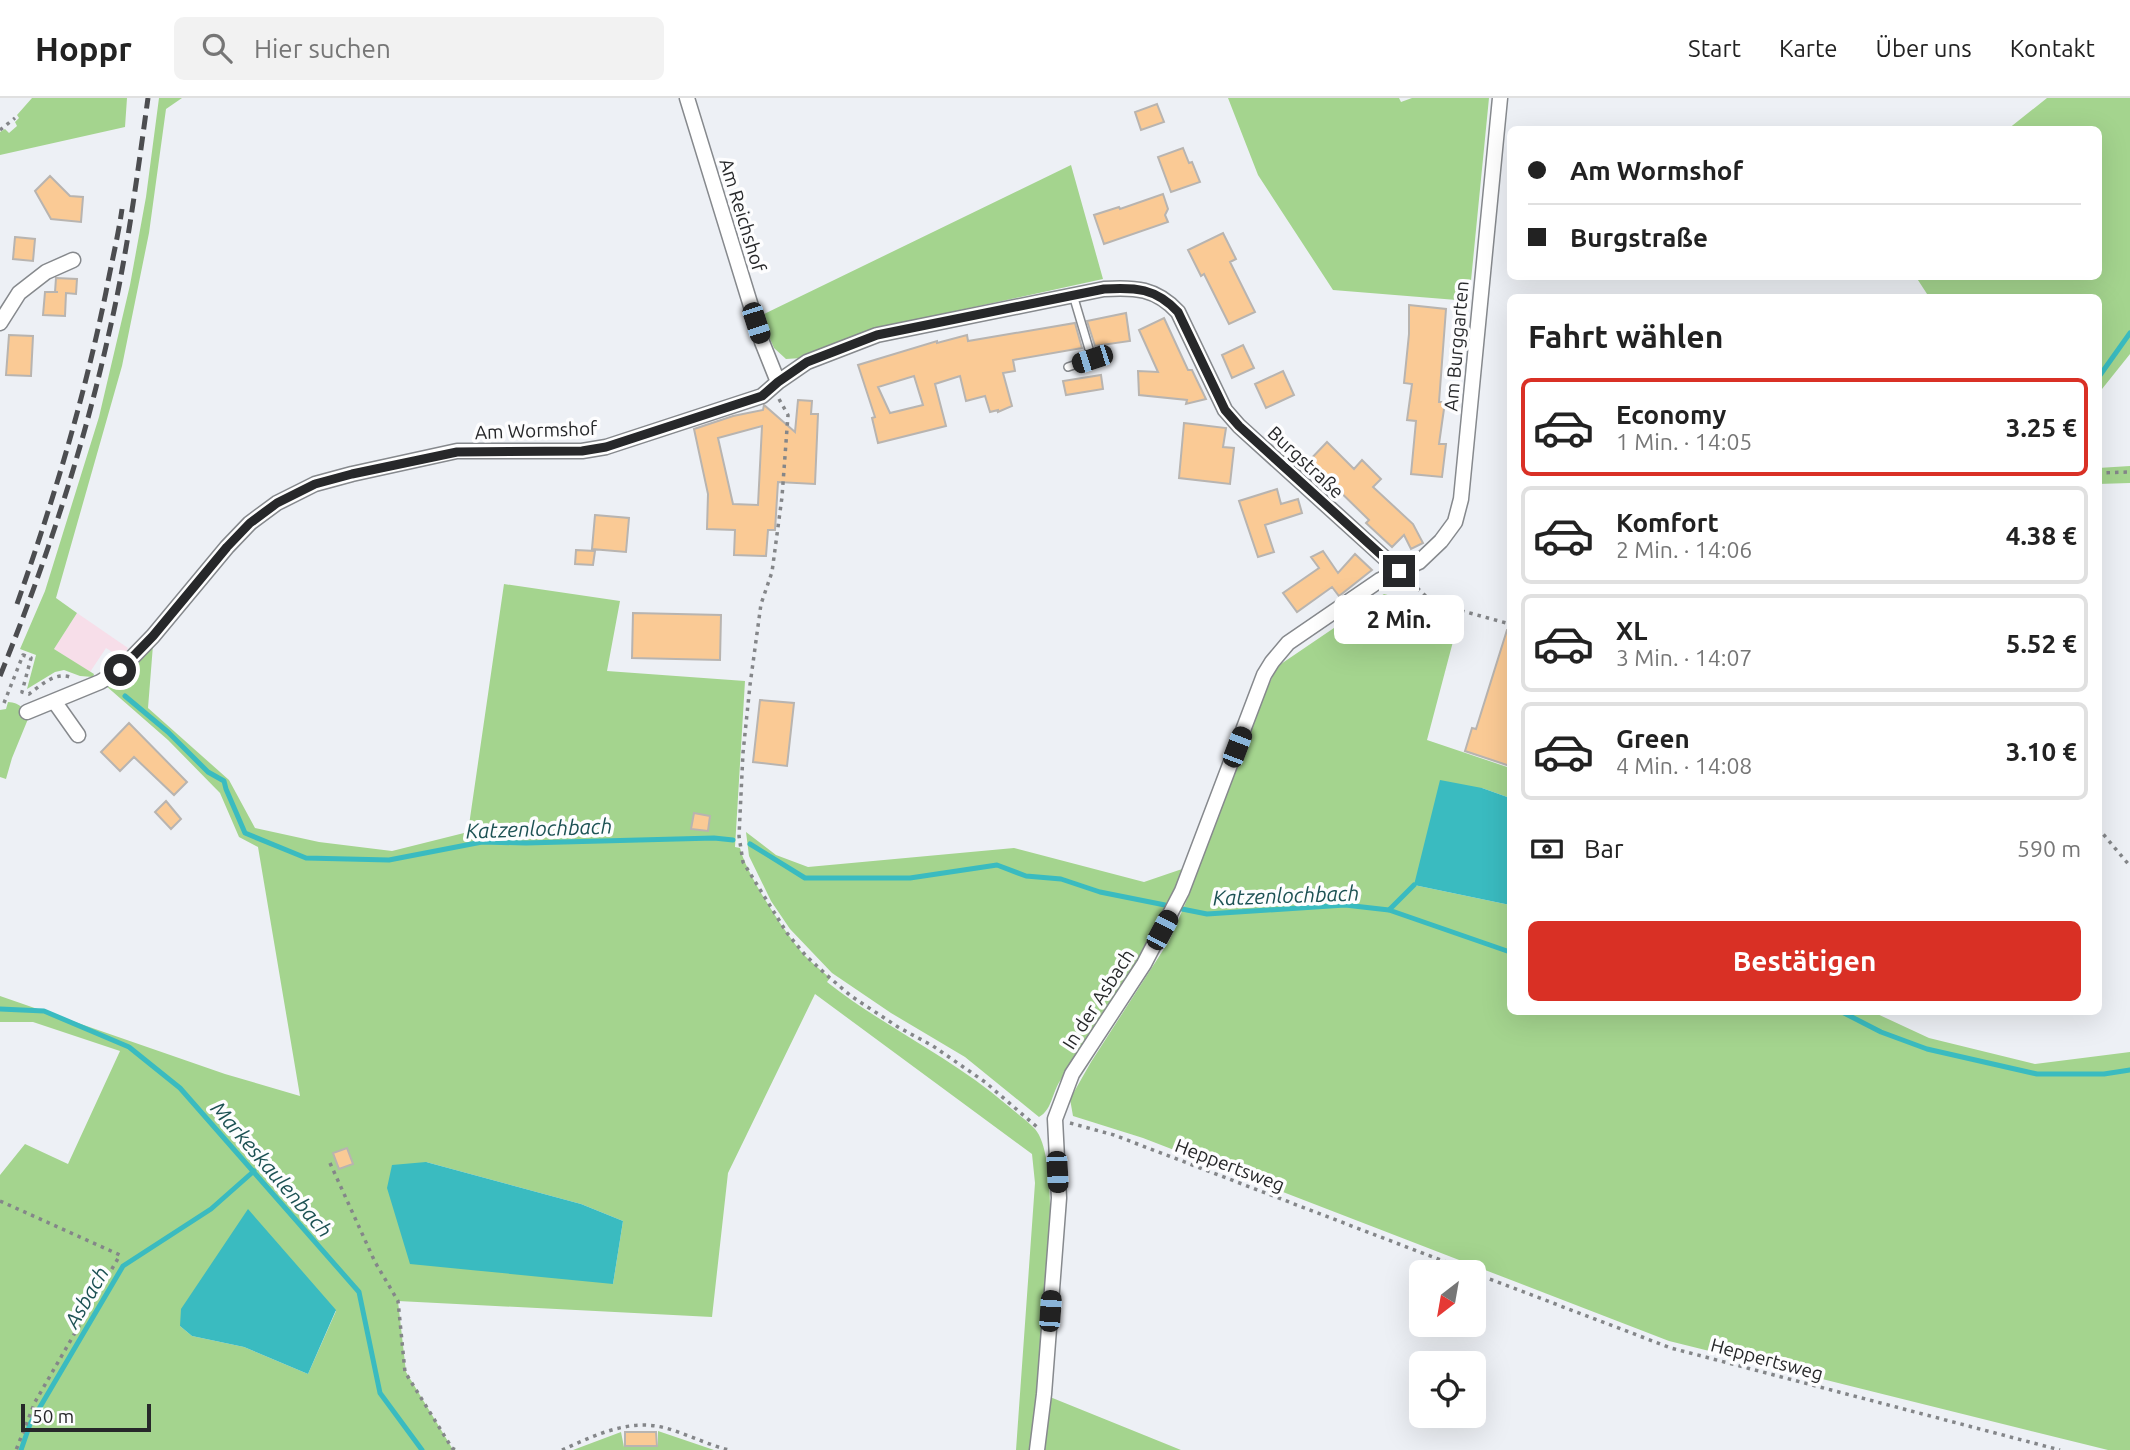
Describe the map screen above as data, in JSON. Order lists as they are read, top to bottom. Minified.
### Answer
{"streets":{"street":["Am Reichshof","Am Burggarten","Am Wormshof","Burgstraße","In der Asbach"],"path":["Heppertsweg"]},"crossings":[["Am Reichshof","Am Wormshof"],["Am Reichshof","Heppertsweg"],["Am Burggarten","Burgstraße"],["Am Burggarten","In der Asbach"],["Am Wormshof","Burgstraße"],["Am Wormshof","Heppertsweg"],["Burgstraße","In der Asbach"],["In der Asbach","Heppertsweg"]],"water":["Katzenlochbach","Markeskaulenbach","Asbach"],"scale_bar":"50 m","north":"bottom left","page":{"header":"Hoppr","search":"Hier suchen","nav":["Start","Karte","Über uns","Kontakt"],"banner":["Am Wormshof","Burgstraße"],"heading":"Fahrt wählen","list":[{"name":"Economy","note":"1 Min. · 14:05","value":"3.25 €"},{"name":"Komfort","note":"2 Min. · 14:06","value":"4.38 €"},{"name":"XL","note":"3 Min. · 14:07","value":"5.52 €"},{"name":"Green","note":"4 Min. · 14:08","value":"3.10 €"}],"bubble":"2 Min.","pay":["Bar","590 m"],"buttons":"Bestätigen","scale":"50 m"}}
